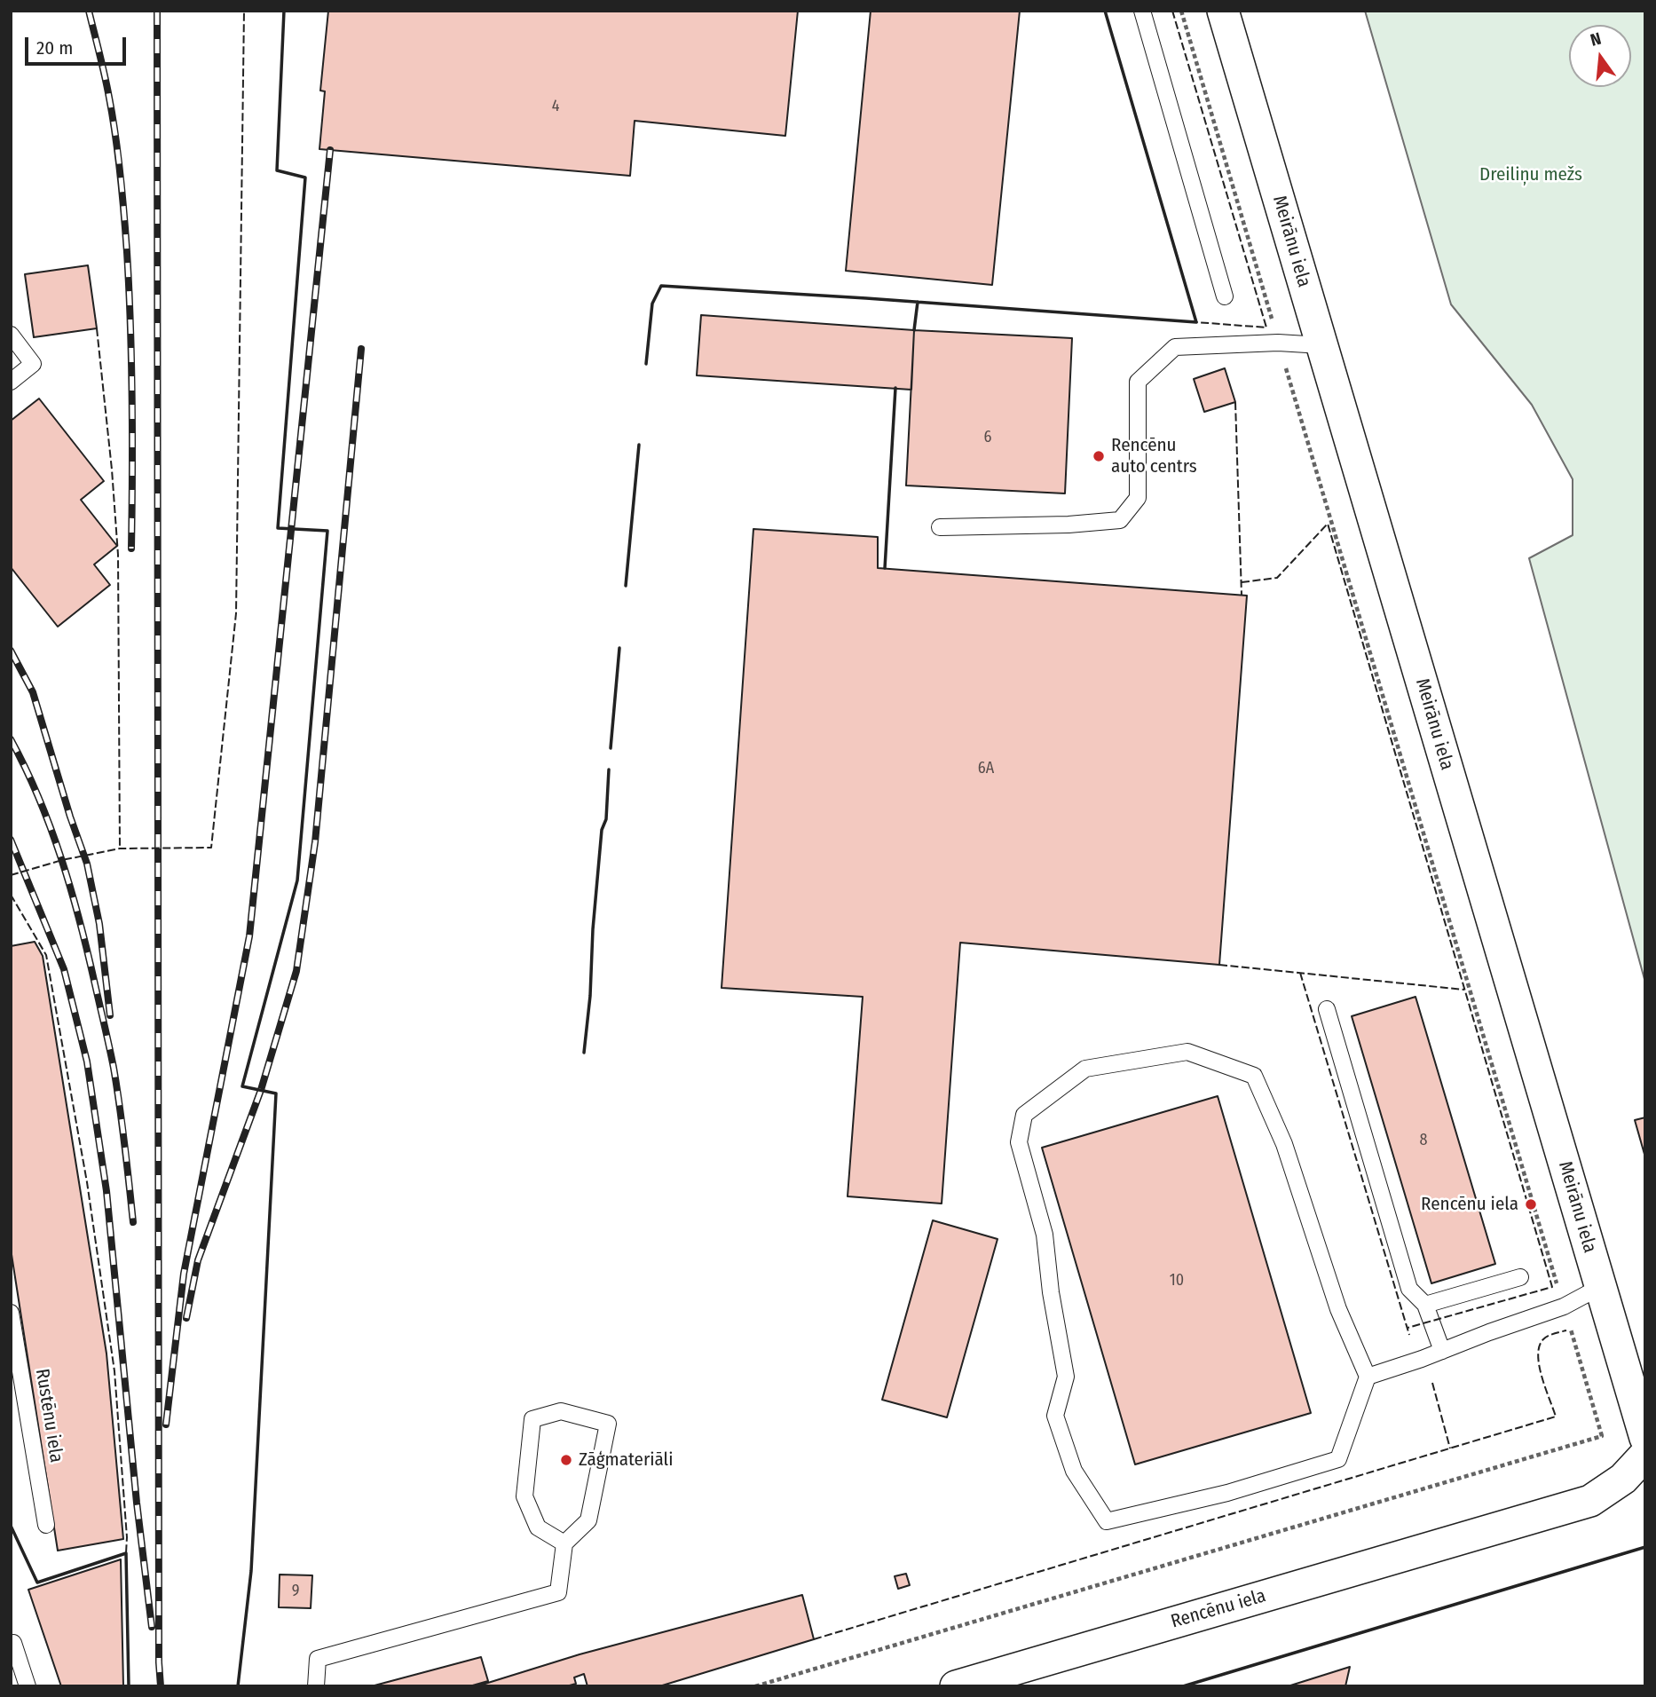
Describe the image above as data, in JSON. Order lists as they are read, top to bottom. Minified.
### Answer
{"streets":{"street":["Meirānu iela","Rencēnu iela"],"lane":["Rustēnu iela"]},"parks":["Dreiliņu mežs"],"places":["Rencēnu auto centrs","Rencēnu iela","Zāģmateriāli"],"house_numbers":["4","6","6A","8","10","9"],"scale_bar":"20 m","north":"top"}
